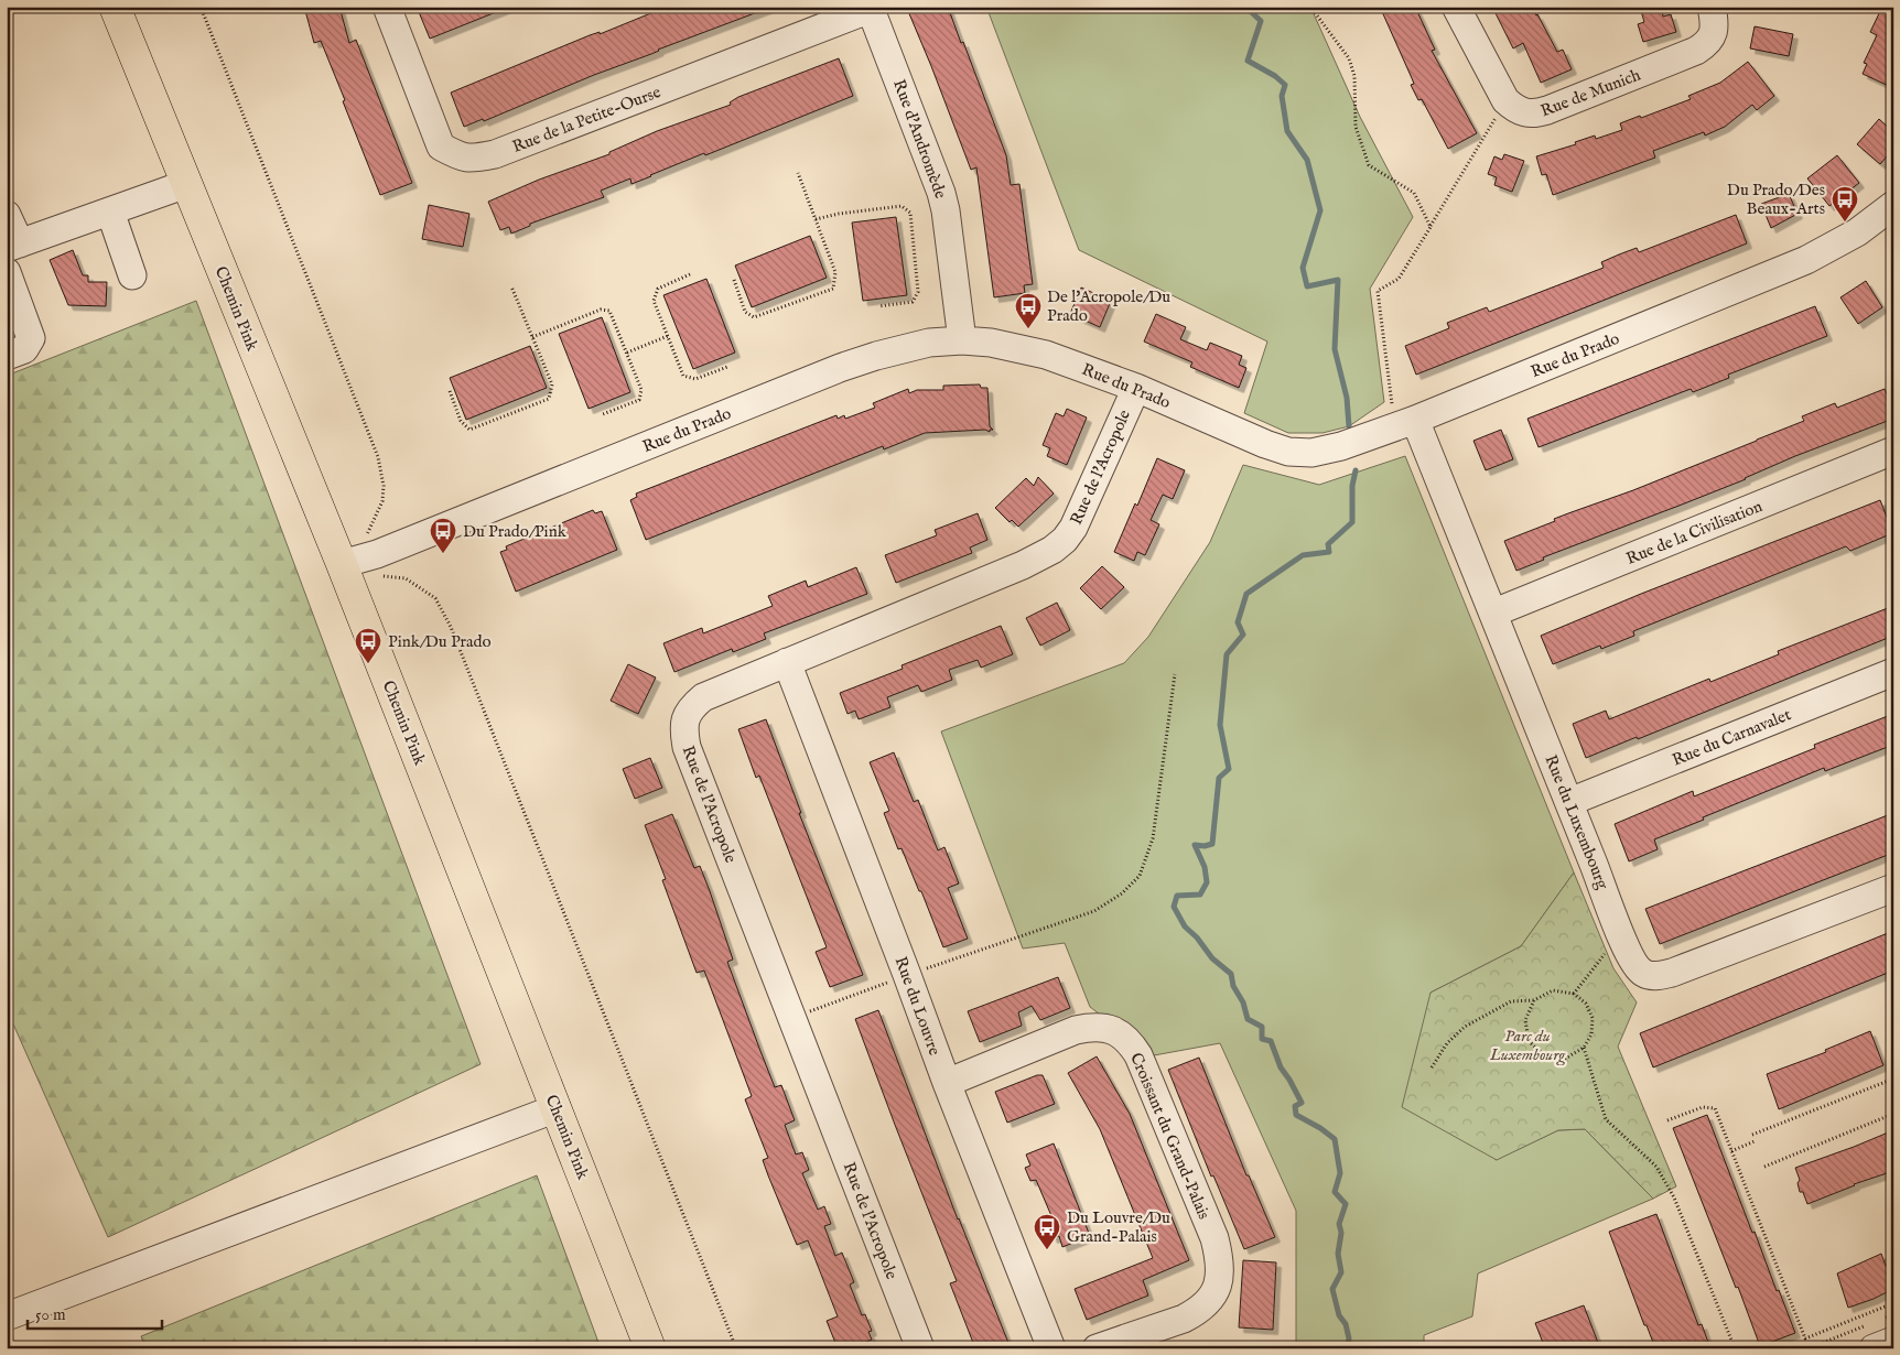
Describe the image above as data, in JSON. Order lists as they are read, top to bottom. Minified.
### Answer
{"streets":{"main road":["Chemin Pink"],"street":["Rue de Munich","Rue de la Petite-Ourse","Rue d'Andromède","Rue du Prado","Rue de l'Acropole","Rue de la Civilisation","Rue du Carnavalet","Rue du Luxembourg","Rue du Louvre","Croissant du Grand-Palais"]},"crossings":[["Rue de la Petite-Ourse","Rue d'Andromède"],["Rue d'Andromède","Rue du Prado"],["Chemin Pink","Rue du Prado"],["Rue du Prado","Rue de l'Acropole"],["Rue du Prado","Rue du Luxembourg"],["Rue de l'Acropole","Rue du Louvre"],["Rue de la Civilisation","Rue du Luxembourg"],["Rue du Carnavalet","Rue du Luxembourg"],["Rue du Louvre","Croissant du Grand-Palais"]],"parks":["Parc du Luxembourg"],"places":{"bus stop":["Du Prado/Des Beaux-Arts","De l'Acropole/Du Prado","Du Prado/Pink","Pink/Du Prado","Du Louvre/Du Grand-Palais"]},"scale_bar":"50 m"}
